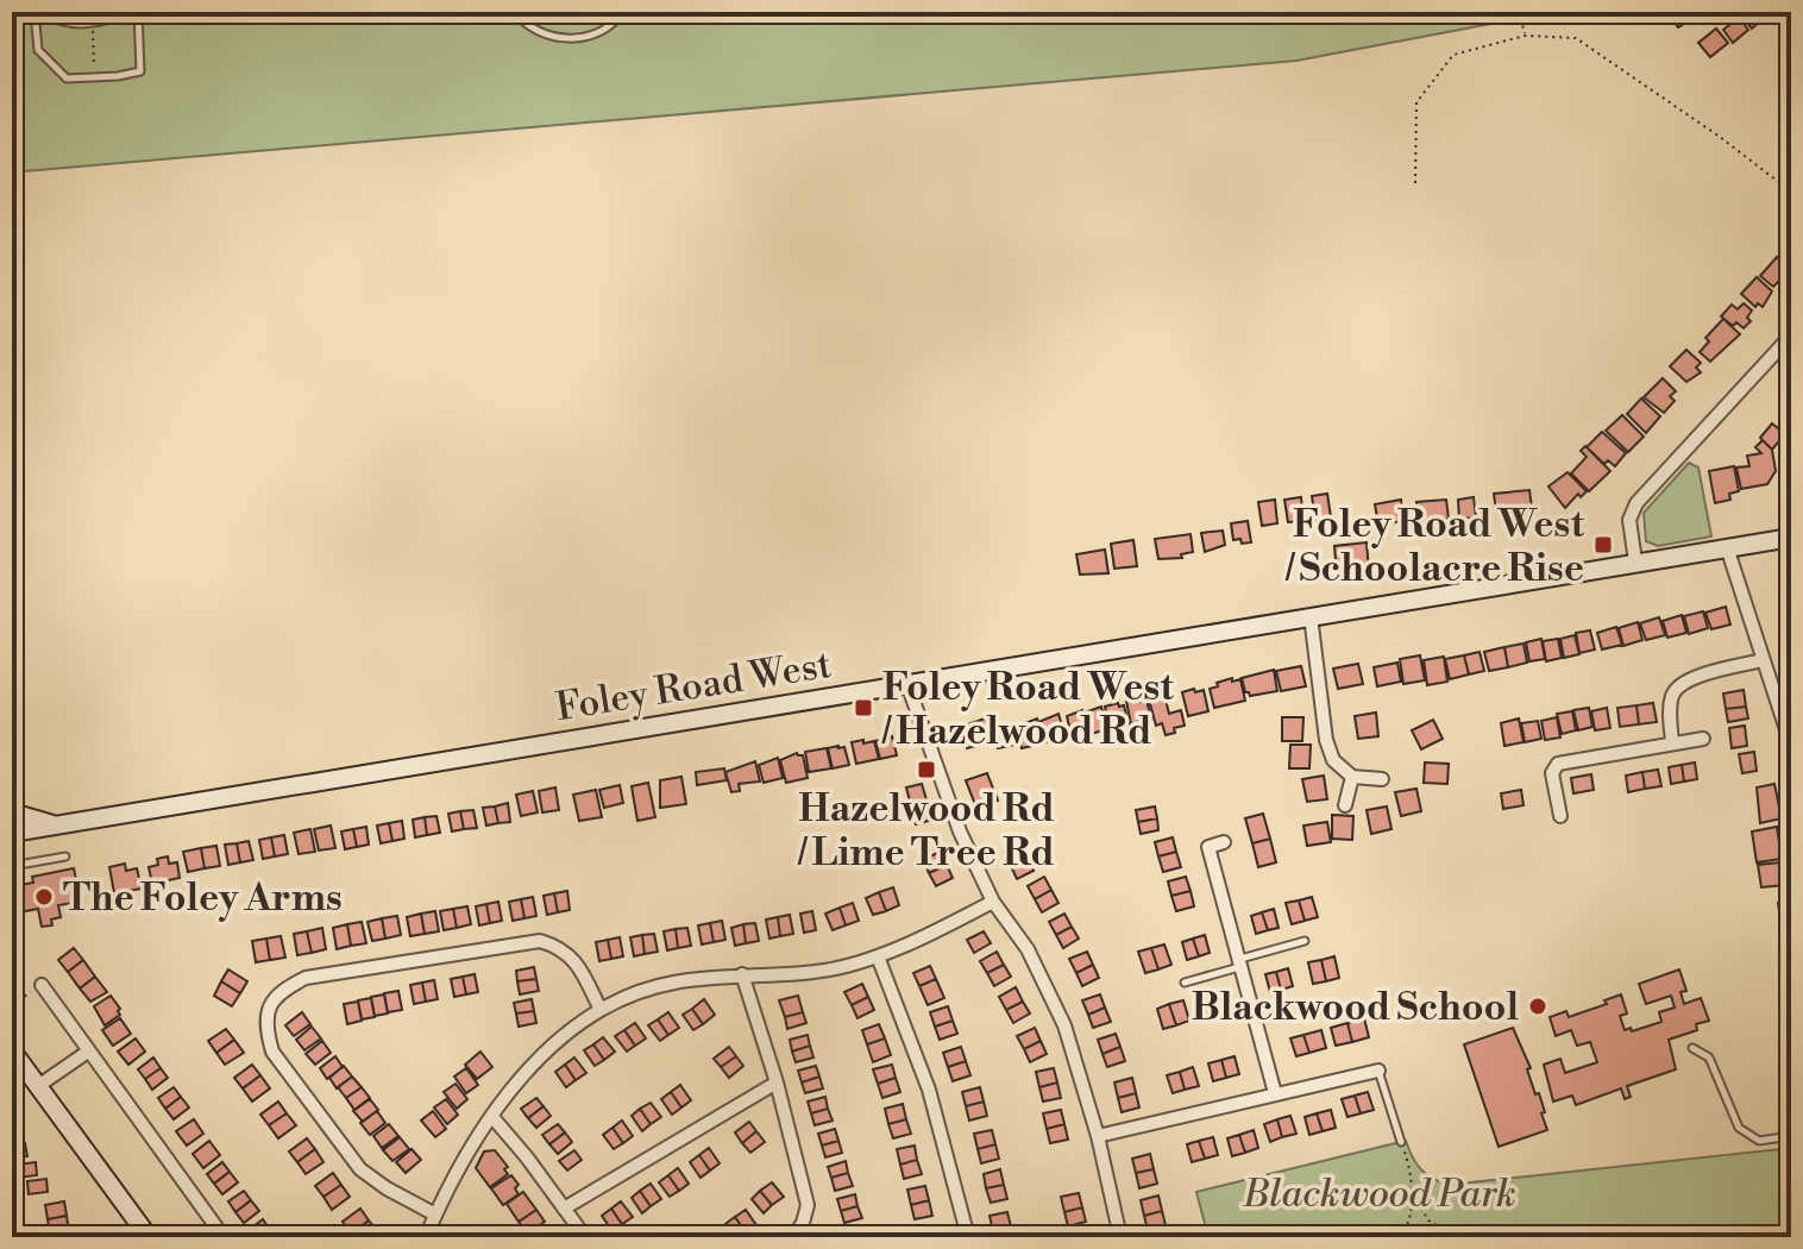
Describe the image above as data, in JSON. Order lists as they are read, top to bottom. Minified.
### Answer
{"streets":{"main road":["Foley Road West"]},"parks":["Blackwood Park"],"places":{"transit":["Foley Road West / Schoolacre Rise","Foley Road West / Hazelwood Rd","Hazelwood Rd / Lime Tree Rd"],"other":["The Foley Arms","Blackwood School"]}}
